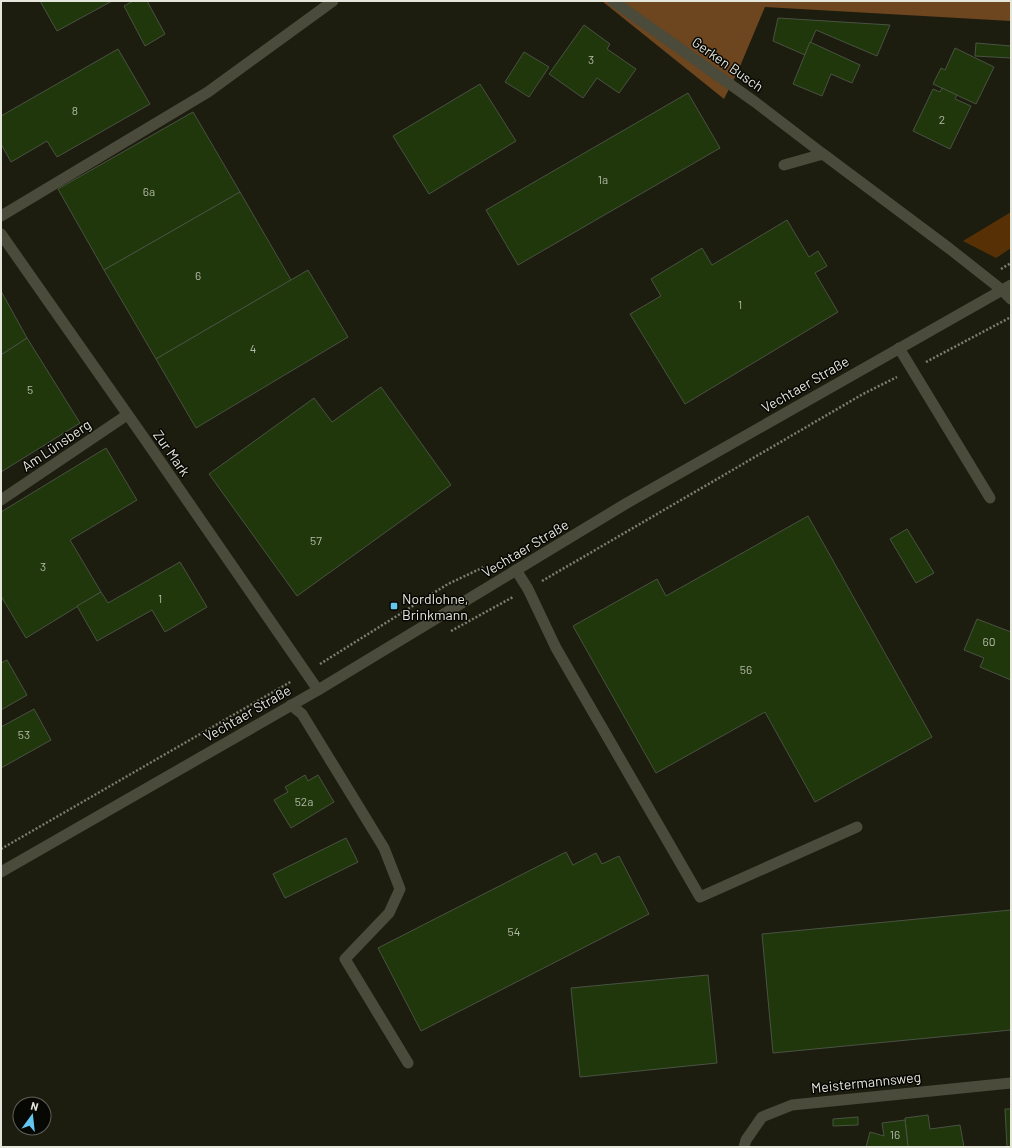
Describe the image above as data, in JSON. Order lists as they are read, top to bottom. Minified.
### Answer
{"streets":{"main road":["Gerken Busch","Vechtaer Straße","Am Lünsberg","Zur Mark","Meistermannsweg"]},"crossings":[["Gerken Busch","Vechtaer Straße"],["Vechtaer Straße","Zur Mark"],["Am Lünsberg","Zur Mark"]],"places":{"transit":["Nordlohne, Brinkmann"]},"house_numbers":["3","8","2","1a","6a","6","1","4","5","57","3","1","60","56","53","52a","54","16"],"north":"top"}
